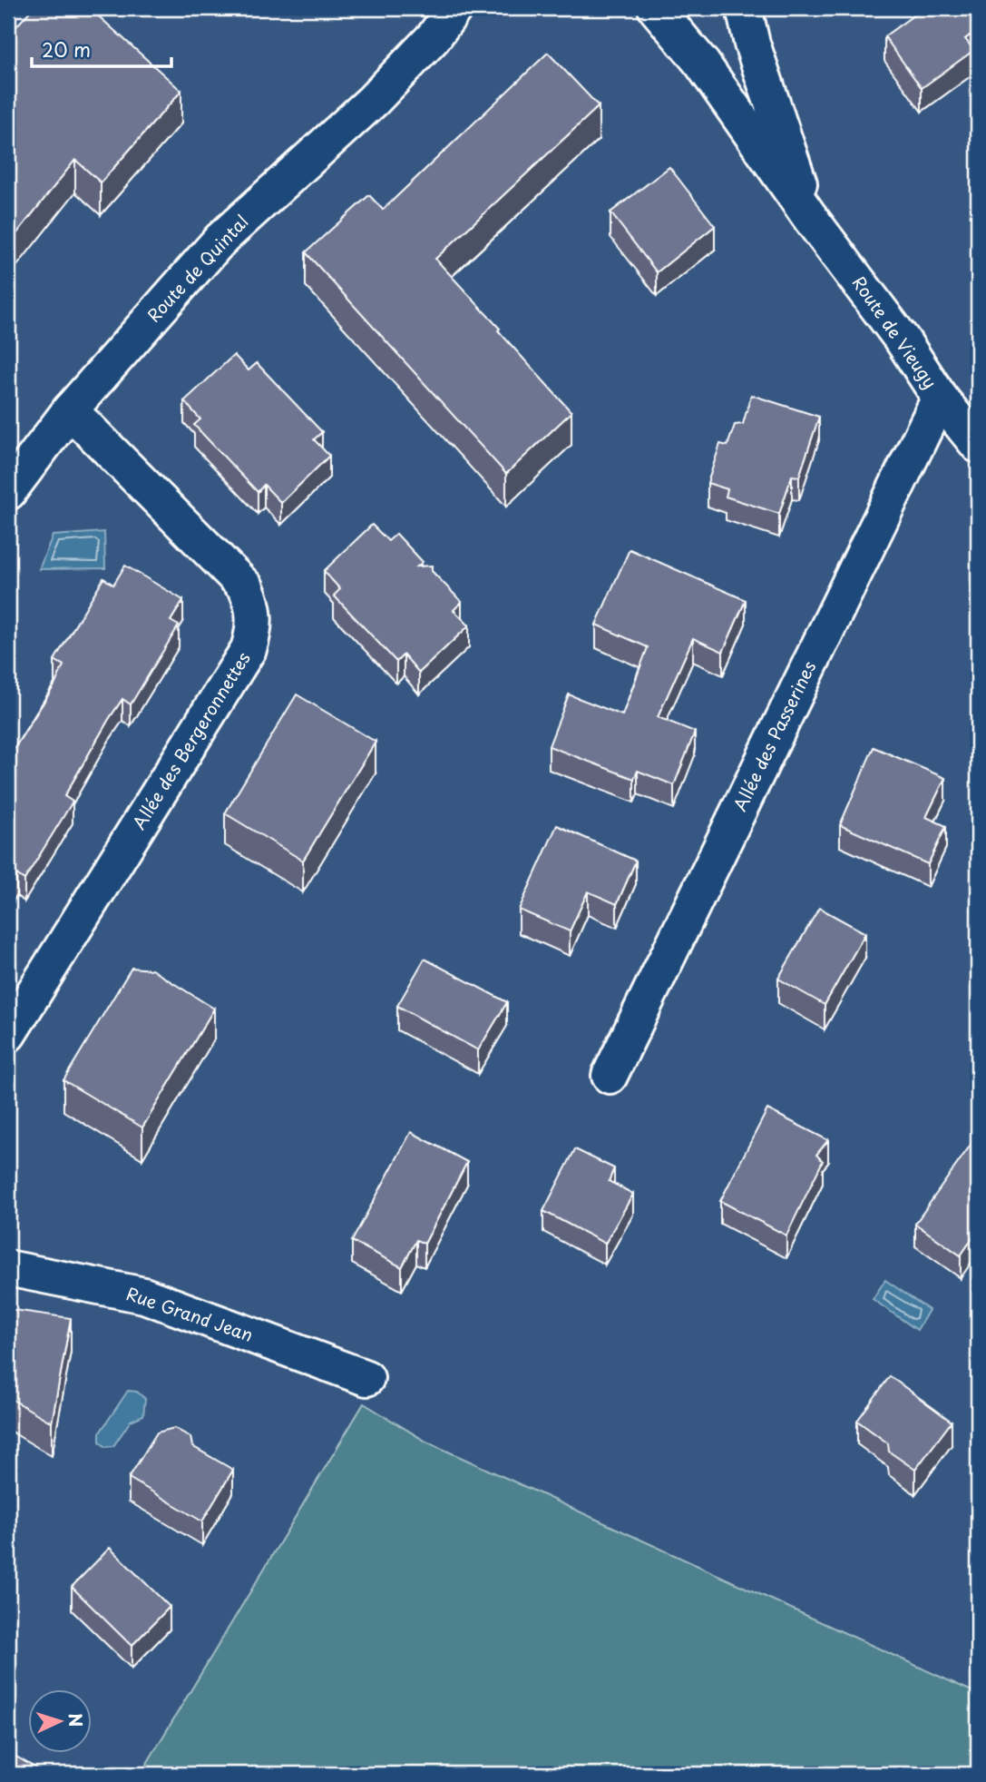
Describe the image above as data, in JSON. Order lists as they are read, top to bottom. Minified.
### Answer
{"streets":{"street":["Route de Quintal","Route de Vieugy","Allée des Passerines","Allée des Bergeronnettes","Rue Grand Jean"]},"crossings":[["Route de Quintal","Allée des Bergeronnettes"],["Route de Vieugy","Allée des Passerines"]],"scale_bar":"20 m","north":"right"}
